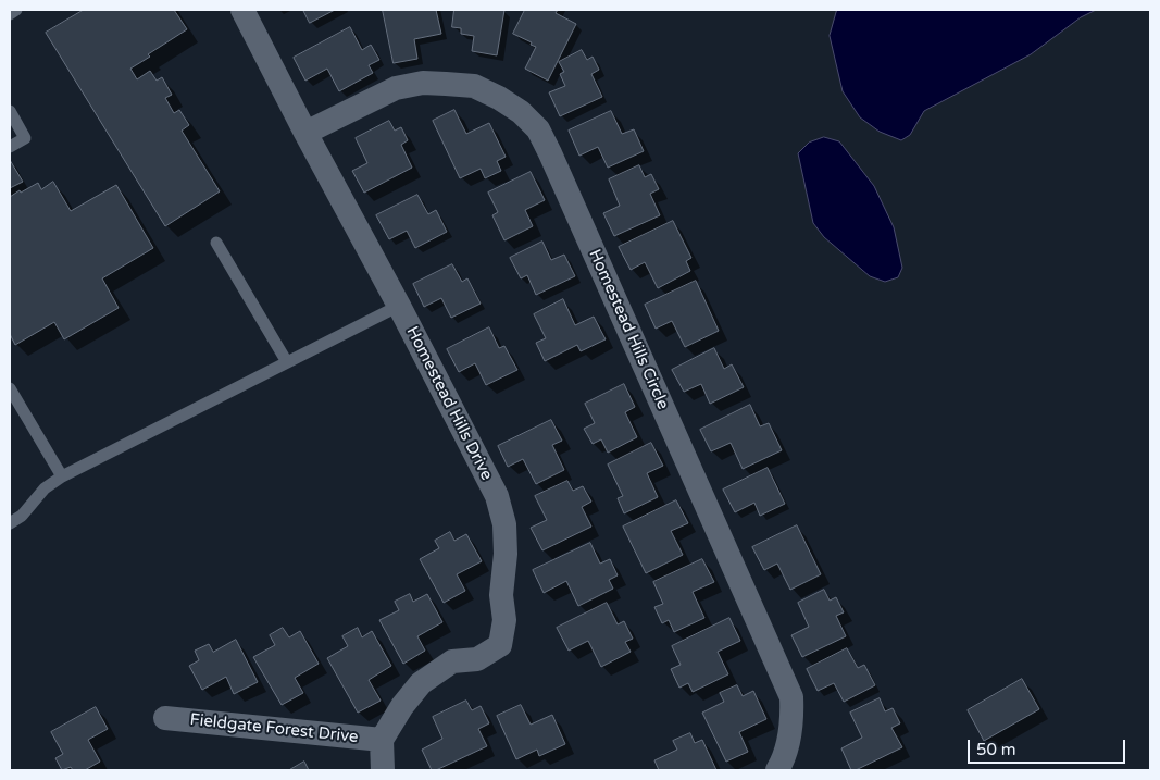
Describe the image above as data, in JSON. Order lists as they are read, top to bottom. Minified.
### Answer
{"streets":{"street":["Homestead Hills Circle","Homestead Hills Drive","Fieldgate Forest Drive"]},"crossings":[["Homestead Hills Circle","Homestead Hills Drive"],["Homestead Hills Drive","Fieldgate Forest Drive"]],"scale_bar":"50 m"}
